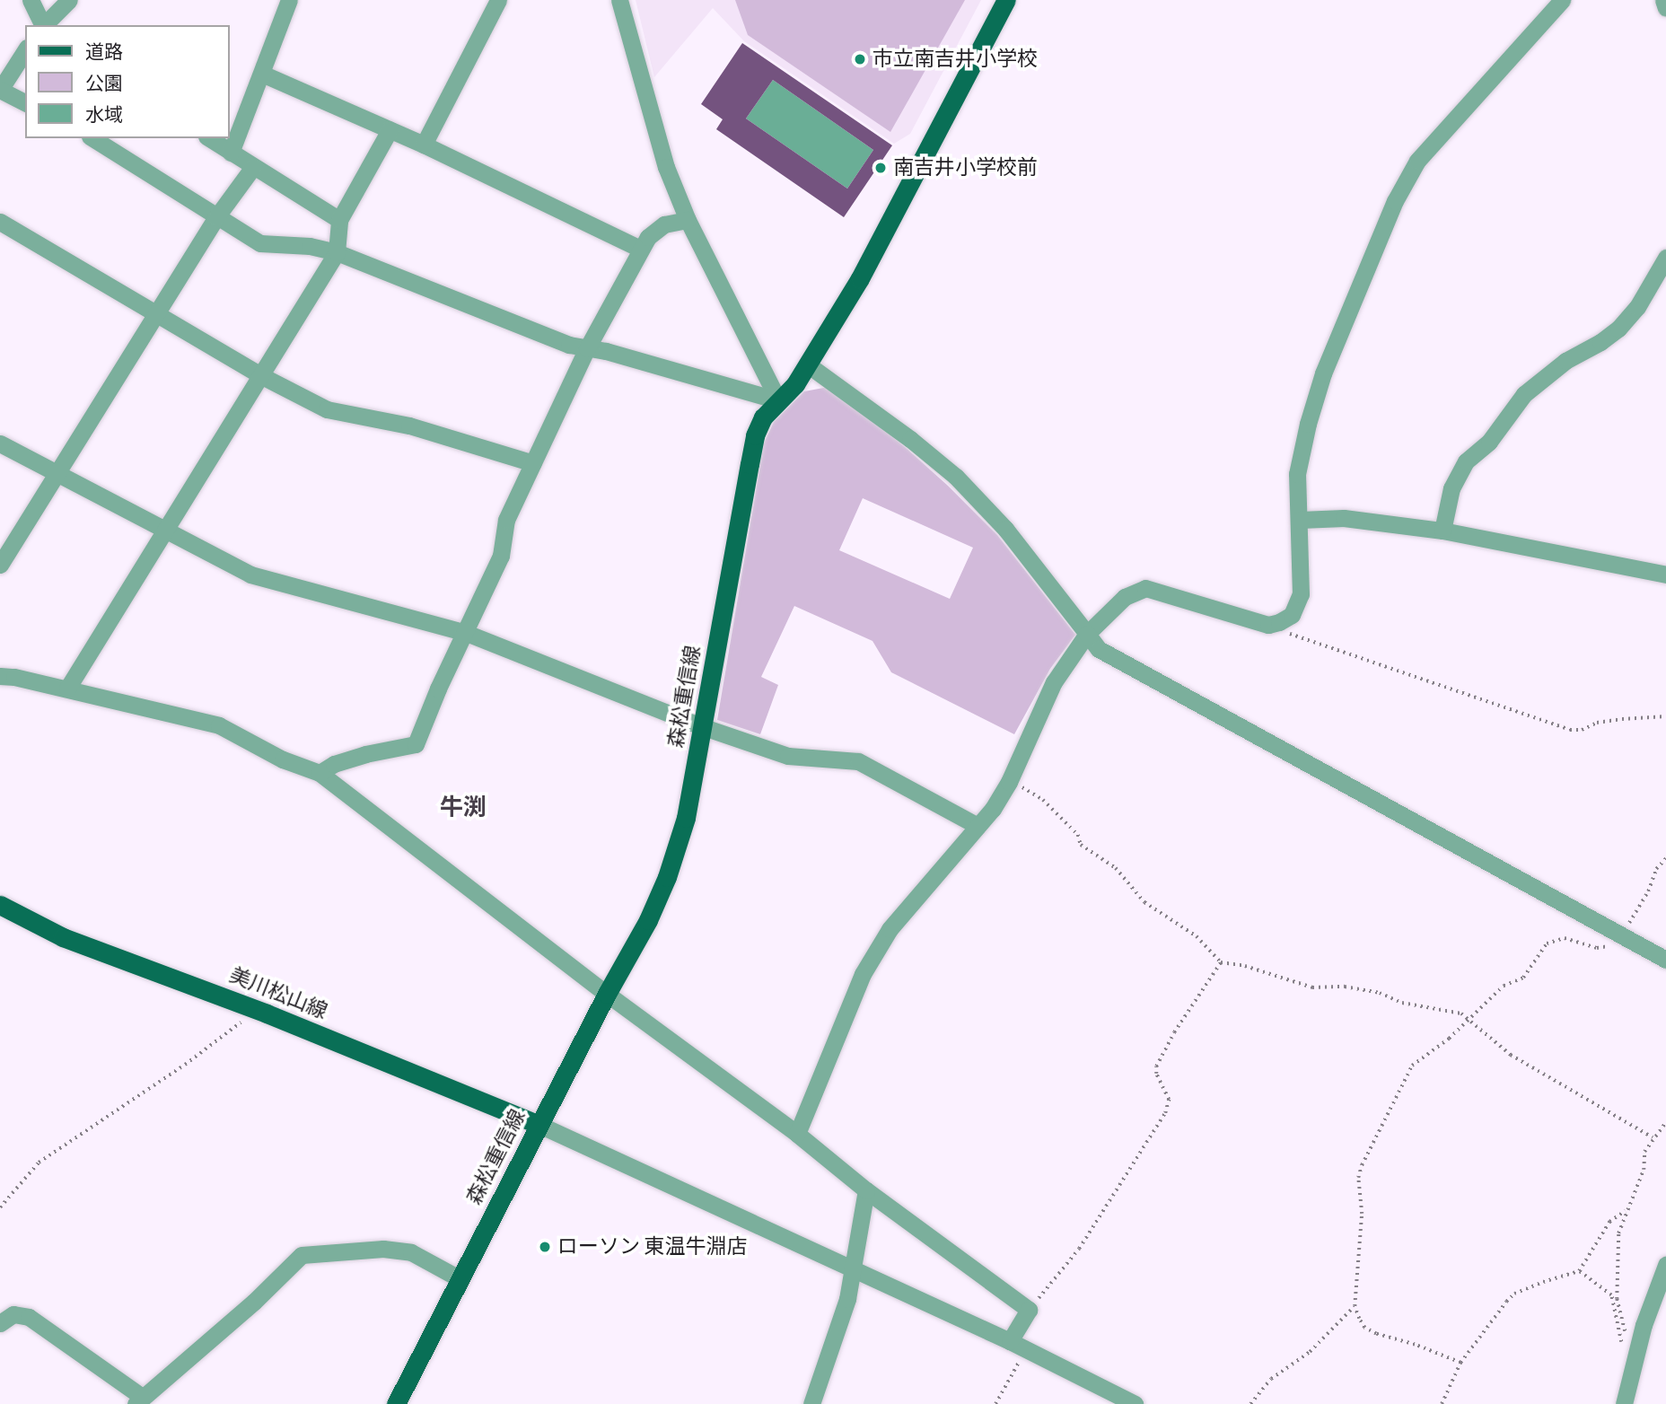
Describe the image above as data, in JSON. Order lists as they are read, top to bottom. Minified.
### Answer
{"streets":{"main road":["森松重信線","美川松山線"]},"crossings":[["森松重信線","美川松山線"]],"districts":["牛渕"],"places":["市立南吉井小学校","南吉井小学校前","ローソン 東温牛淵店"],"legend":["道路","公園","水域"]}
